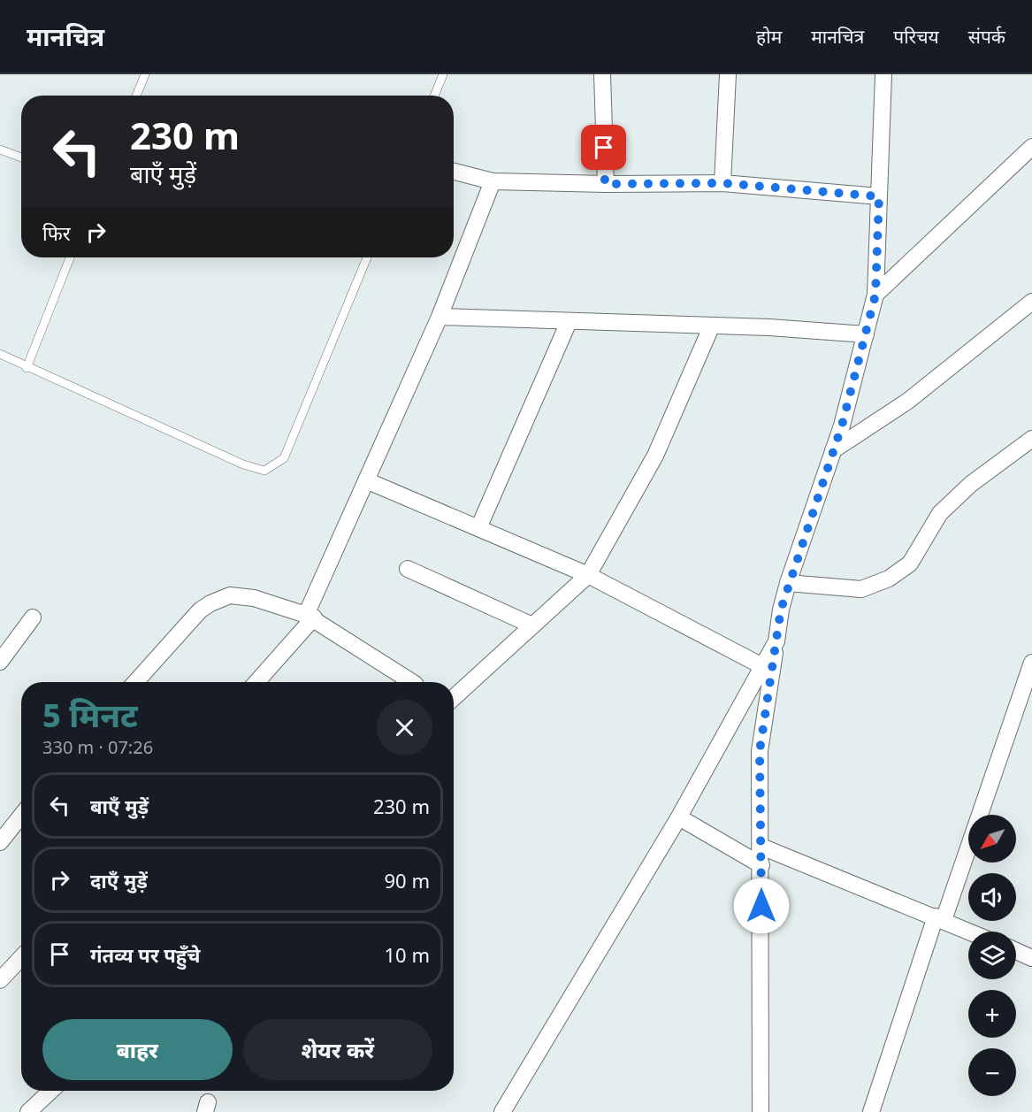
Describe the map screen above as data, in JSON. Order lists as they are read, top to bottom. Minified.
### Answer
{"north":"bottom left","page":{"header":"मानचित्र","nav":["होम","मानचित्र","परिचय","संपर्क"],"turn":["230 m","बाएँ मुड़ें"],"then":"फिर","heading":["5 मिनट","330 m · 07:26"],"list":[{"name":"बाएँ मुड़ें","value":"230 m"},{"name":"दाएँ मुड़ें","value":"90 m"},{"name":"गंतव्य पर पहुँचे","value":"10 m"}],"map_buttons":["+","−"],"buttons":["बाहर","शेयर करें"]}}
